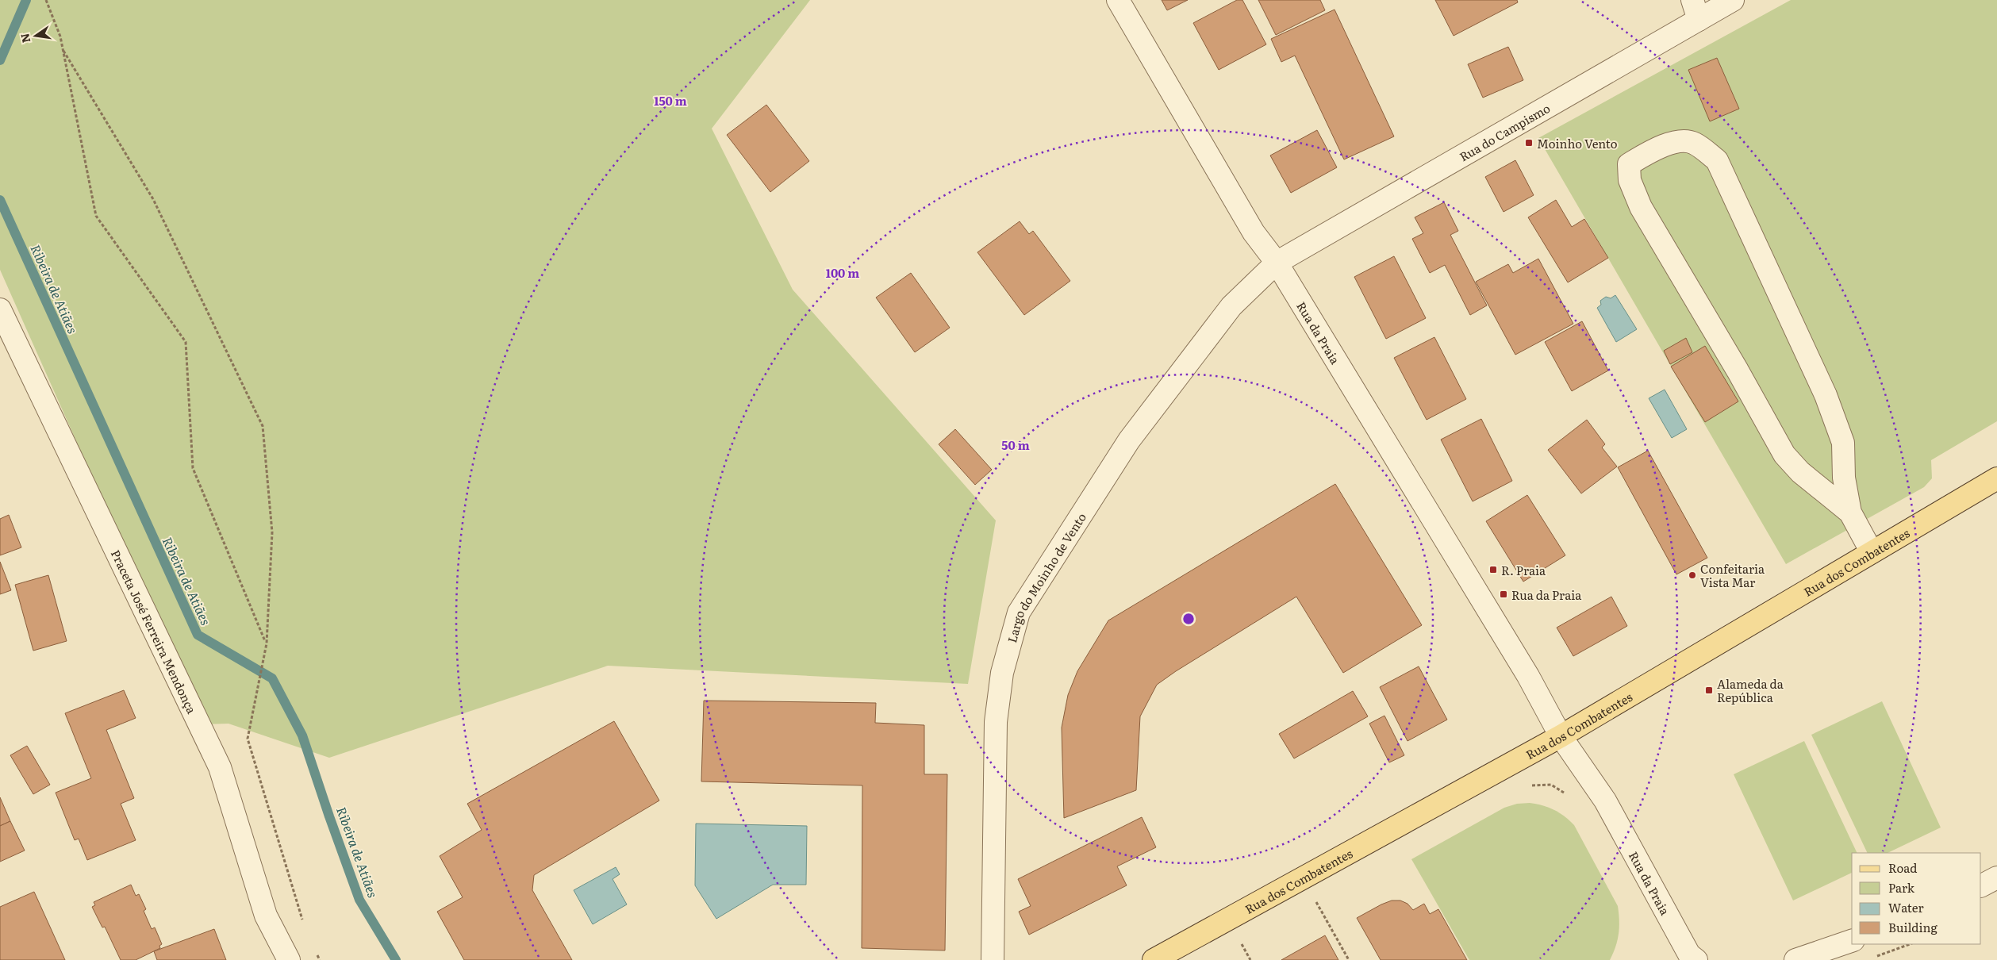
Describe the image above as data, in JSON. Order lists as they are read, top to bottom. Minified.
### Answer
{"streets":{"main road":["Rua dos Combatentes"],"street":["Rua do Campismo","Rua da Praia","Largo do Moinho de Vento","Praceta José Ferreira Mendonça"]},"crossings":[["Rua do Campismo","Rua da Praia"],["Rua do Campismo","Largo do Moinho de Vento"],["Rua da Praia","Rua dos Combatentes"],["Rua da Praia","Largo do Moinho de Vento"]],"water":["Ribeira de Atiães"],"places":{"transit":["Moinho Vento","R. Praia","Rua da Praia","Alameda da República"],"other":["Confeitaria Vista Mar"]},"legend":["Road","Park","Water","Building"],"north":"left","rings":["150 m","100 m","50 m"]}
